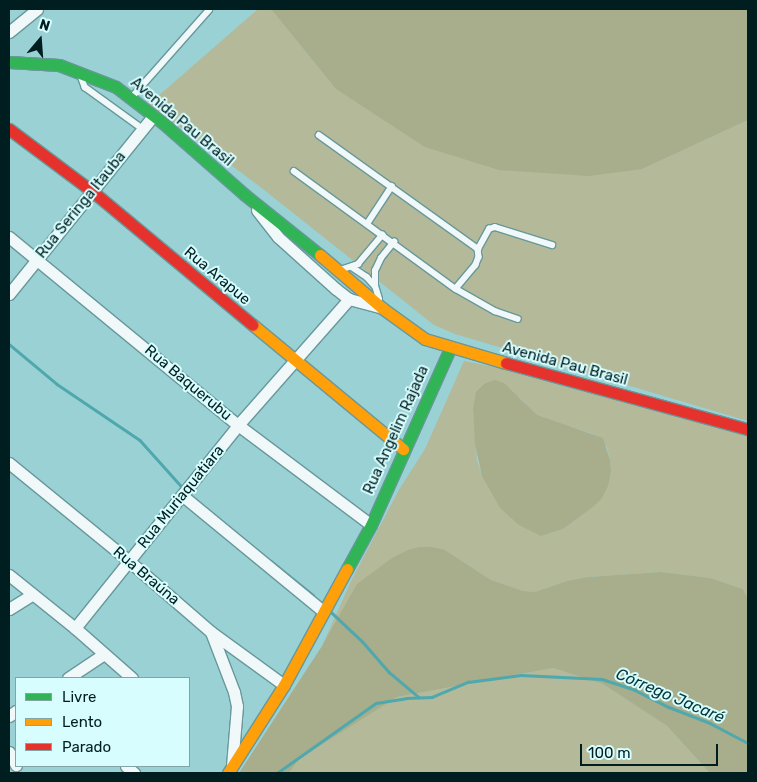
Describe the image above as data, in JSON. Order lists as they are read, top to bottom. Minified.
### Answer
{"streets":{"street":["Avenida Pau Brasil","Rua Seringa Itauba","Rua Arapue","Rua Baquerubu","Rua Angelim Rajada","Rua Muriaquatiara","Rua Braúna"]},"crossings":[["Avenida Pau Brasil","Rua Seringa Itauba"],["Avenida Pau Brasil","Rua Angelim Rajada"],["Avenida Pau Brasil","Rua Muriaquatiara"],["Rua Seringa Itauba","Rua Arapue"],["Rua Seringa Itauba","Rua Baquerubu"],["Rua Arapue","Rua Angelim Rajada"],["Rua Arapue","Rua Muriaquatiara"],["Rua Baquerubu","Rua Angelim Rajada"],["Rua Baquerubu","Rua Muriaquatiara"],["Rua Muriaquatiara","Rua Braúna"]],"water":["Córrego Jacaré"],"legend":["Livre","Lento","Parado"],"scale_bar":"100 m","north":"top"}
